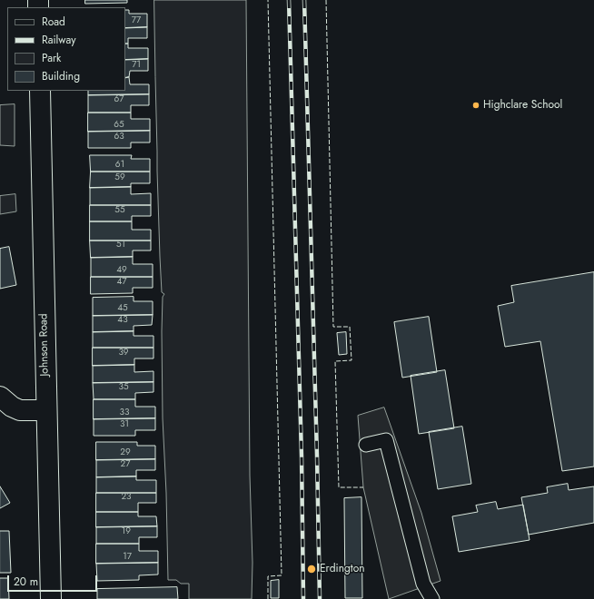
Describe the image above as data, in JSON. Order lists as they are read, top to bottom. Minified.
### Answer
{"streets":{"street":["Johnson Road"]},"places":["Highclare School","Erdington"],"house_numbers":["77","71","67","65","63","61","59","55","51","49","47","45","43","39","35","33","31","29","27","23","19","17"],"legend":["Road","Railway","Park","Building"],"scale_bar":"20 m"}
